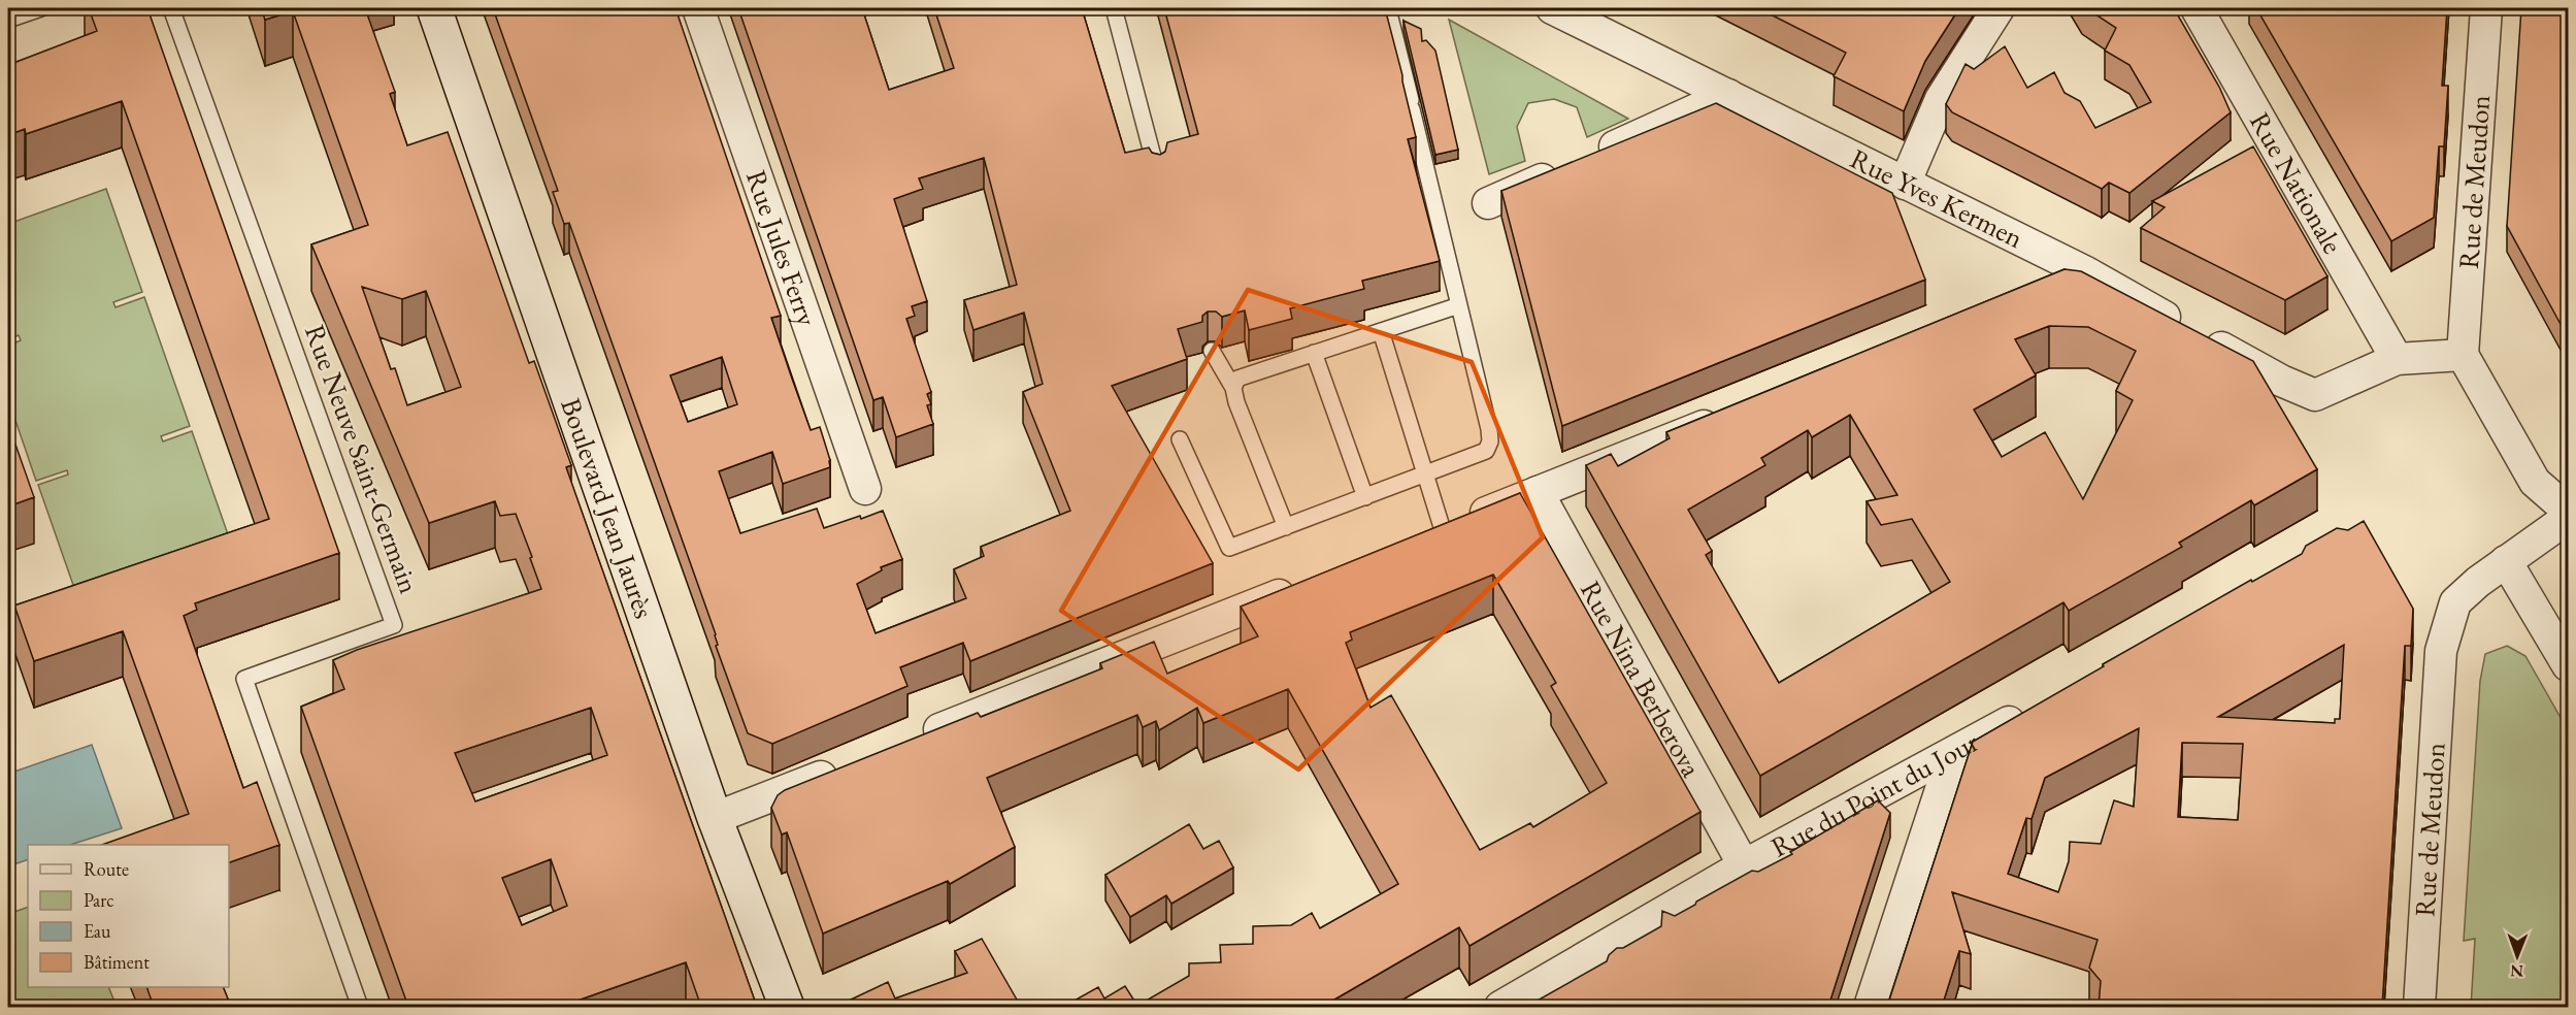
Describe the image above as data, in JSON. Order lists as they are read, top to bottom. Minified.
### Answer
{"streets":{"street":["Rue de Meudon","Rue Nationale","Rue Yves Kermen","Rue Jules Ferry","Boulevard Jean Jaurès","Rue Nina Berberova","Rue du Point du Jour"],"lane":["Rue Neuve Saint-Germain"]},"crossings":[["Rue Nationale","Rue Yves Kermen"],["Rue Nina Berberova","Rue du Point du Jour"]],"legend":["Route","Parc","Eau","Bâtiment"],"north":"bottom"}
